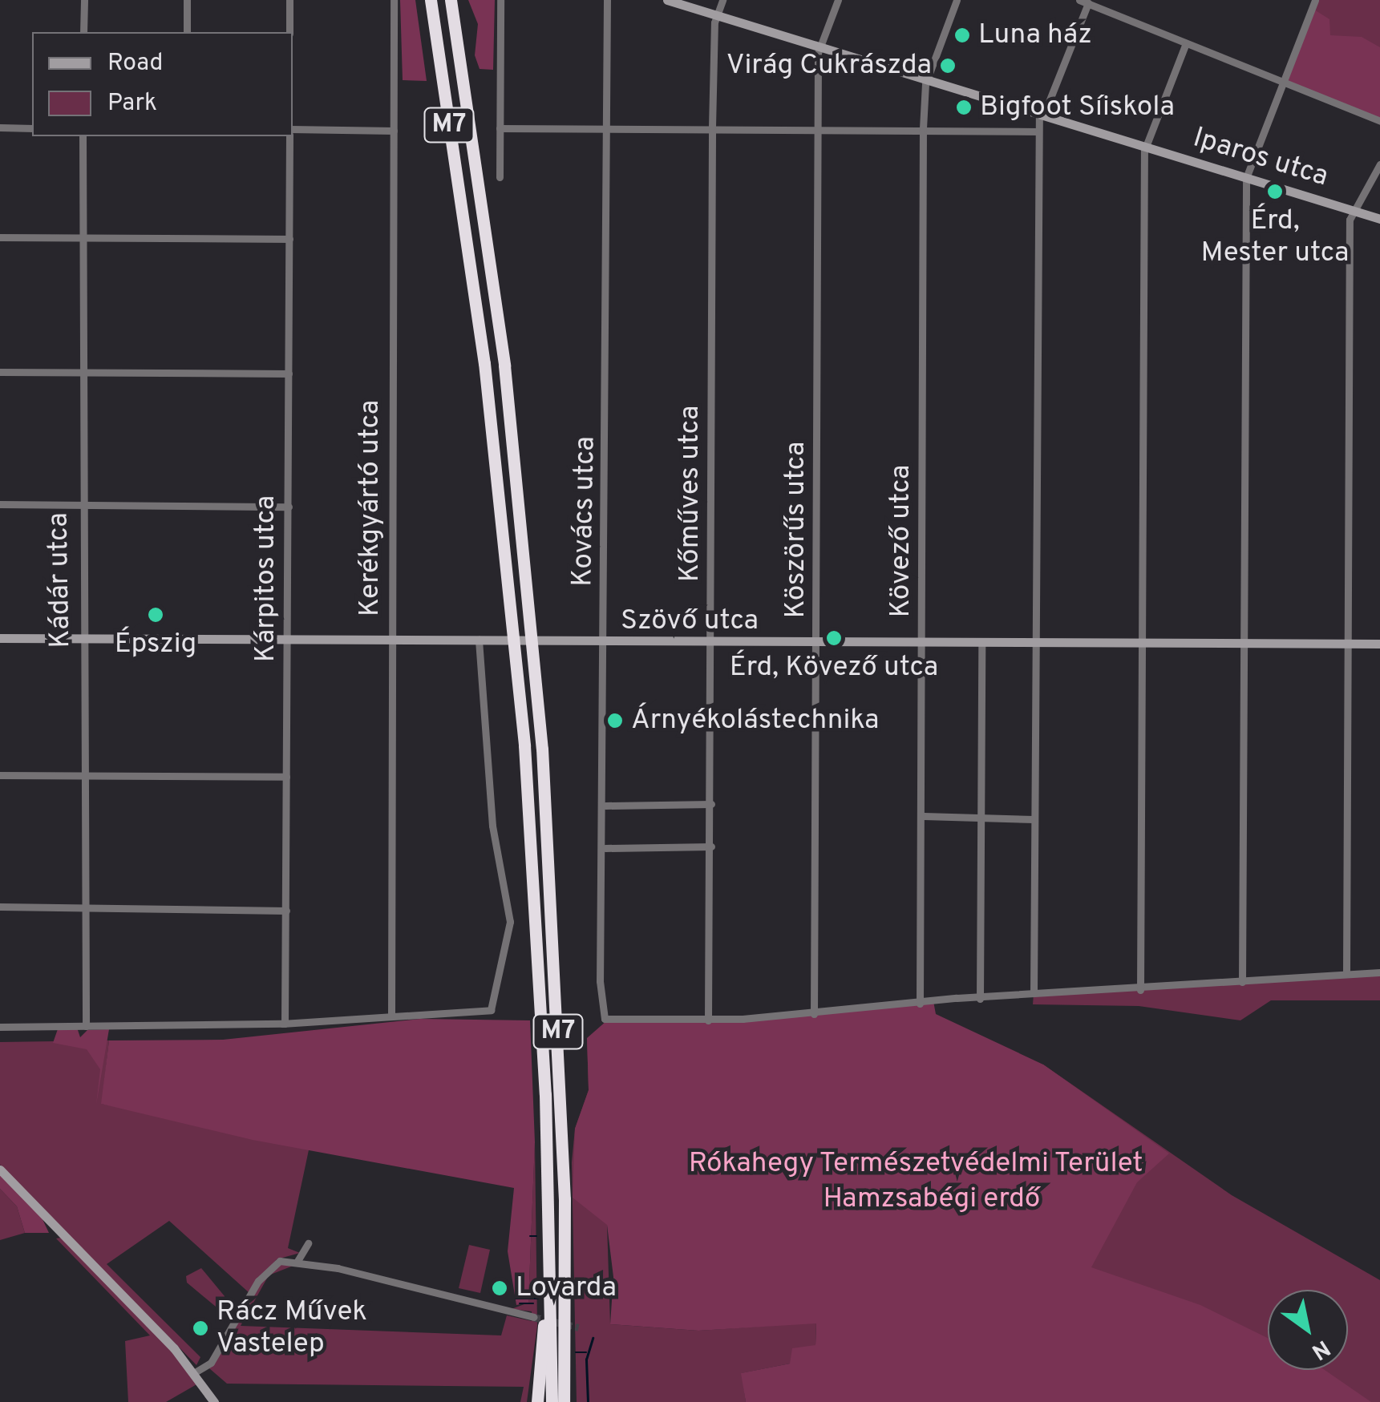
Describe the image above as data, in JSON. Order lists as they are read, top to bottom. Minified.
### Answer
{"streets":{"highway":["M7"],"street":["Iparos utca","Kőműves utca","Kerékgyártó utca","Kovács utca","Köszörűs utca","Kövező utca","Kárpitos utca","Kádár utca","Szövő utca"]},"crossings":[["Iparos utca","Kőműves utca"],["Iparos utca","Köszörűs utca"],["Iparos utca","Kövező utca"],["Kőműves utca","Kovács utca"],["Kőműves utca","Szövő utca"],["Kerékgyártó utca","Szövő utca"],["Kovács utca","Szövő utca"],["Köszörűs utca","Szövő utca"],["Kövező utca","Szövő utca"],["Kárpitos utca","Szövő utca"],["Kádár utca","Szövő utca"]],"parks":["Rókahegy Természetvédelmi Terület","Hamzsabégi erdő"],"places":["Luna ház","Virág Cukrászda","Bigfoot Síiskola","Érd, Mester utca","Épszig","Érd, Kövező utca","Árnyékolástechnika","Lovarda","Rácz Művek Vastelep"],"legend":["Road","Park"],"north":"bottom right"}
